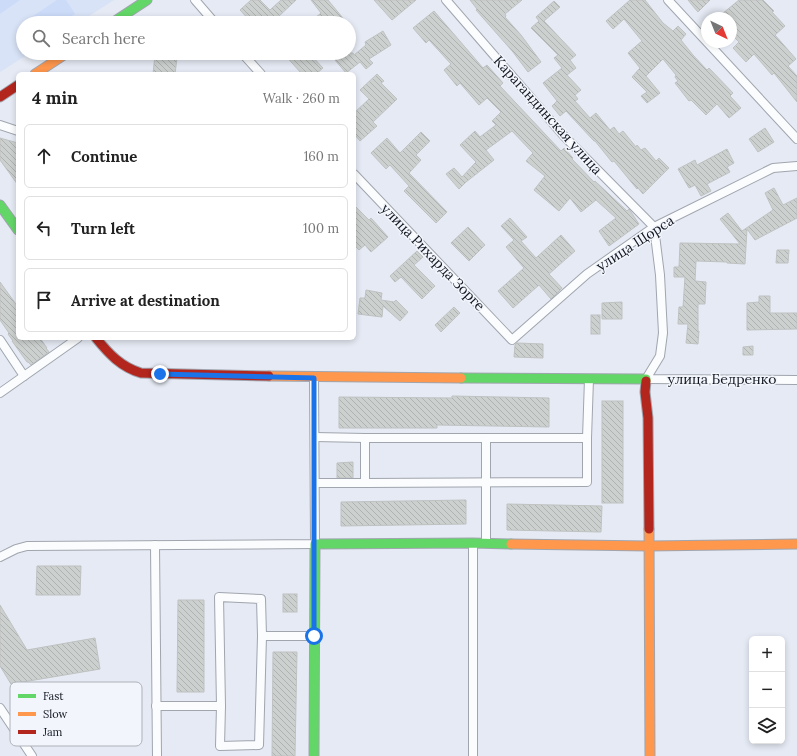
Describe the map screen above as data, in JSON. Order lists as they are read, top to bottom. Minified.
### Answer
{"streets":{"street":["Карагандинская улица","улица Щорса","улица Рихарда Зорге","улица Бедренко"]},"crossings":[["Карагандинская улица","улица Щорса"],["улица Щорса","улица Рихарда Зорге"]],"legend":["Fast","Slow","Jam"],"north":"bottom right","page":{"search":"Search here","heading":["4 min","Walk · 260 m"],"list":[["Continue","160 m"],["Turn left","100 m"],"Arrive at destination"],"map_buttons":["+","−"]}}
